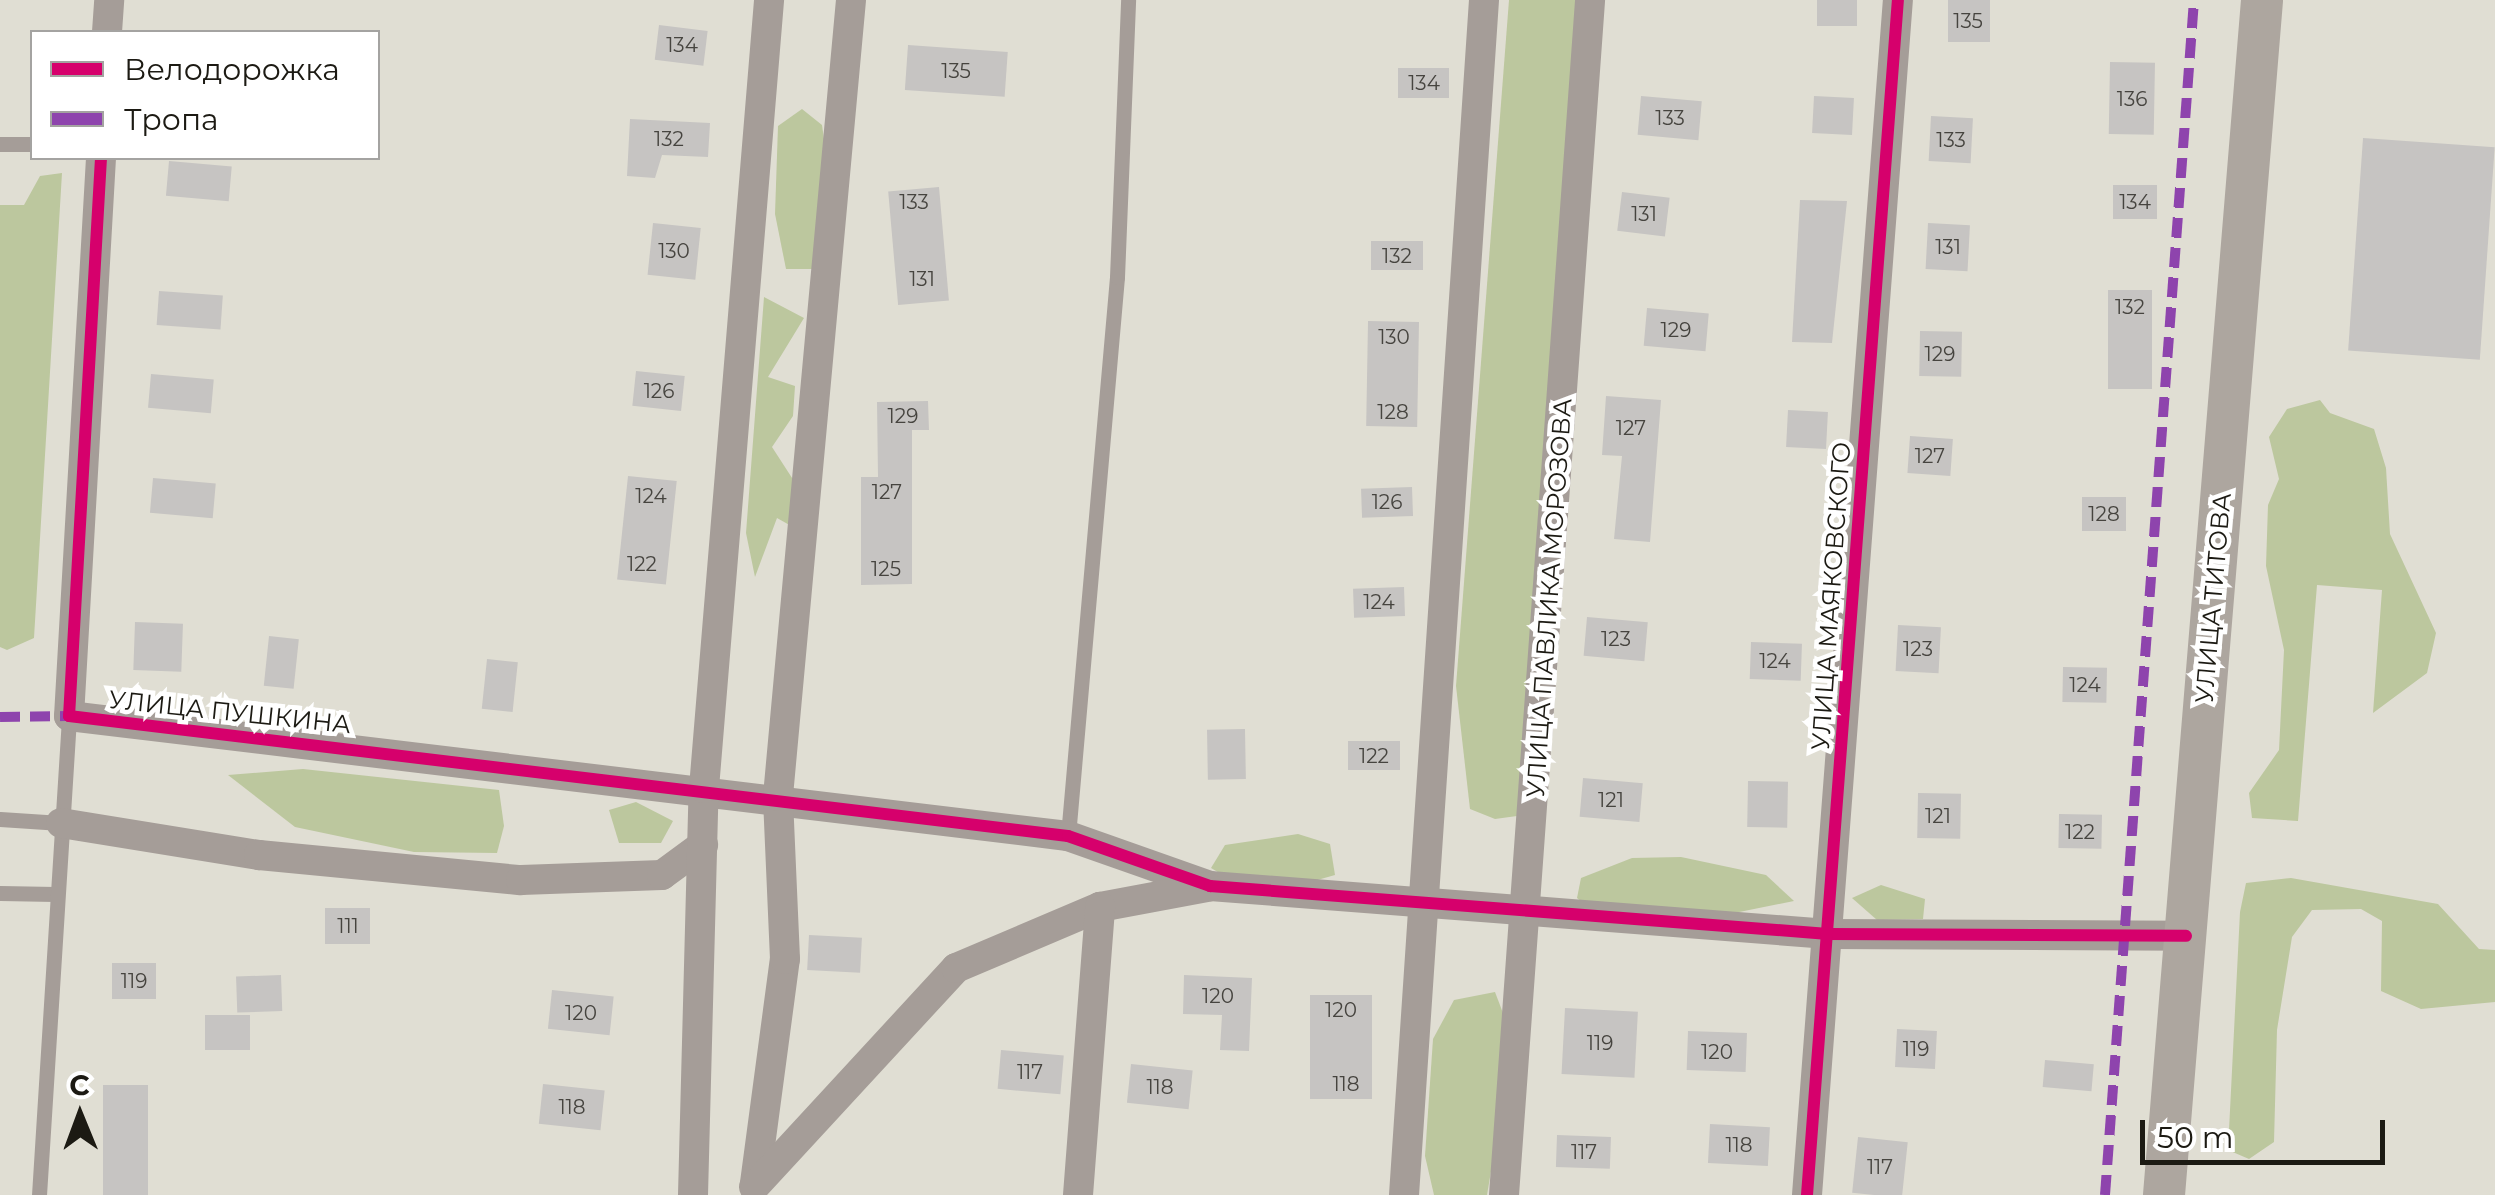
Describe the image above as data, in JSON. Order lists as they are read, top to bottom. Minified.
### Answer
{"streets":{"main road":["УЛИЦА ТИТОВА"],"street":["УЛИЦА МАЯКОВСКОГО","УЛИЦА ПАВЛИКА МОРОЗОВА","УЛИЦА ПУШКИНА"]},"house_numbers":["135","134","135","134","136","133","132","133","133","134","131","131","130","132","131","132","129","130","129","126","128","129","127","127","127","124","126","128","122","125","124","123","123","124","124","122","121","121","122","111","119","120","120","120","119","119","120","117","118","118","118","118","117","117"],"legend":["Велодорожка","Тропа"],"scale_bar":"50 m","north":"top"}
